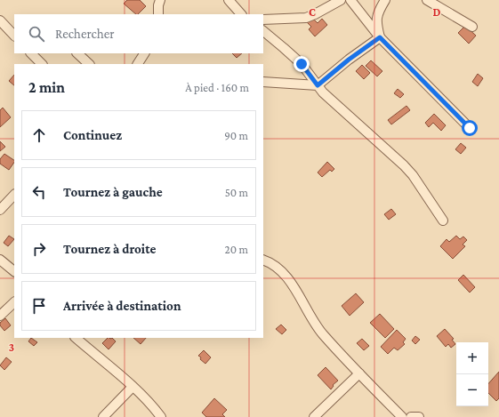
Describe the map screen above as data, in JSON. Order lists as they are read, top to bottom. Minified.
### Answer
{"page":{"search":"Rechercher","heading":["2 min","À pied · 160 m"],"list":[["Continuez","90 m"],["Tournez à gauche","50 m"],["Tournez à droite","20 m"],"Arrivée à destination"],"map_buttons":["+","−"]},"grid":{"columns":["C","D"],"rows":["3"]}}
